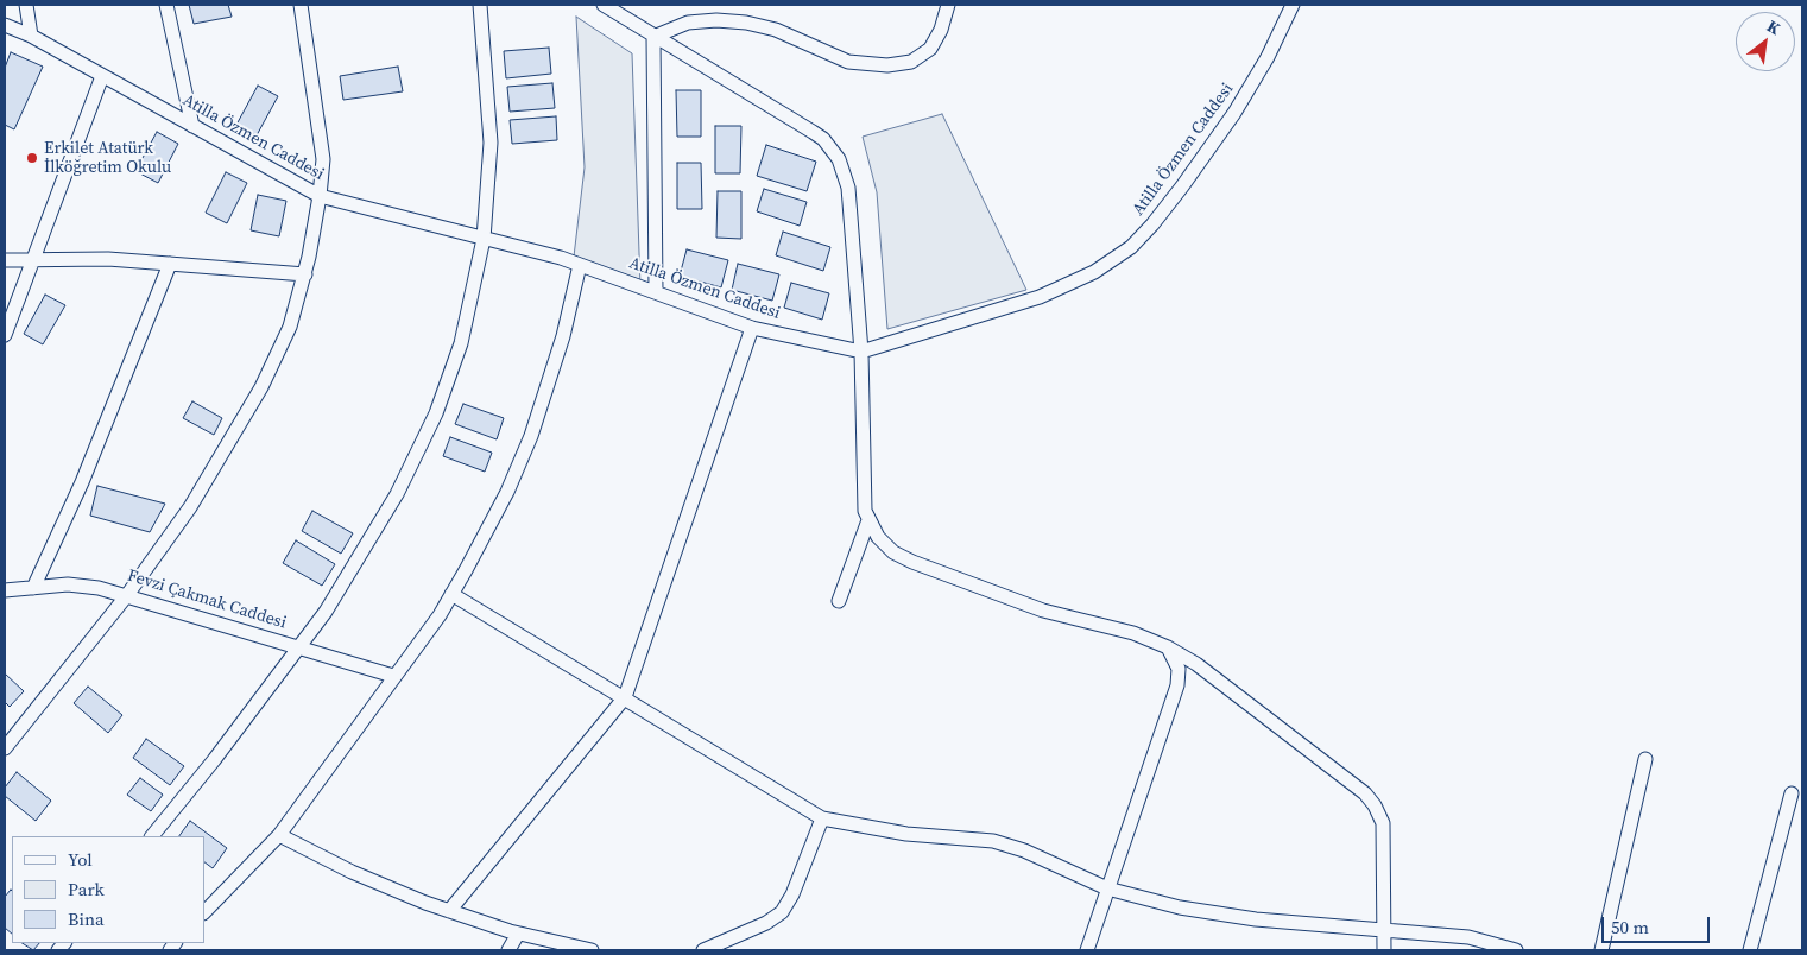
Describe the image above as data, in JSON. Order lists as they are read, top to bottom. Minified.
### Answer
{"streets":{"street":["Atilla Özmen Caddesi","Fevzi Çakmak Caddesi"]},"places":["Erkilet Atatürk İlköğretim Okulu"],"legend":["Yol","Park","Bina"],"scale_bar":"50 m","north":"top right"}
